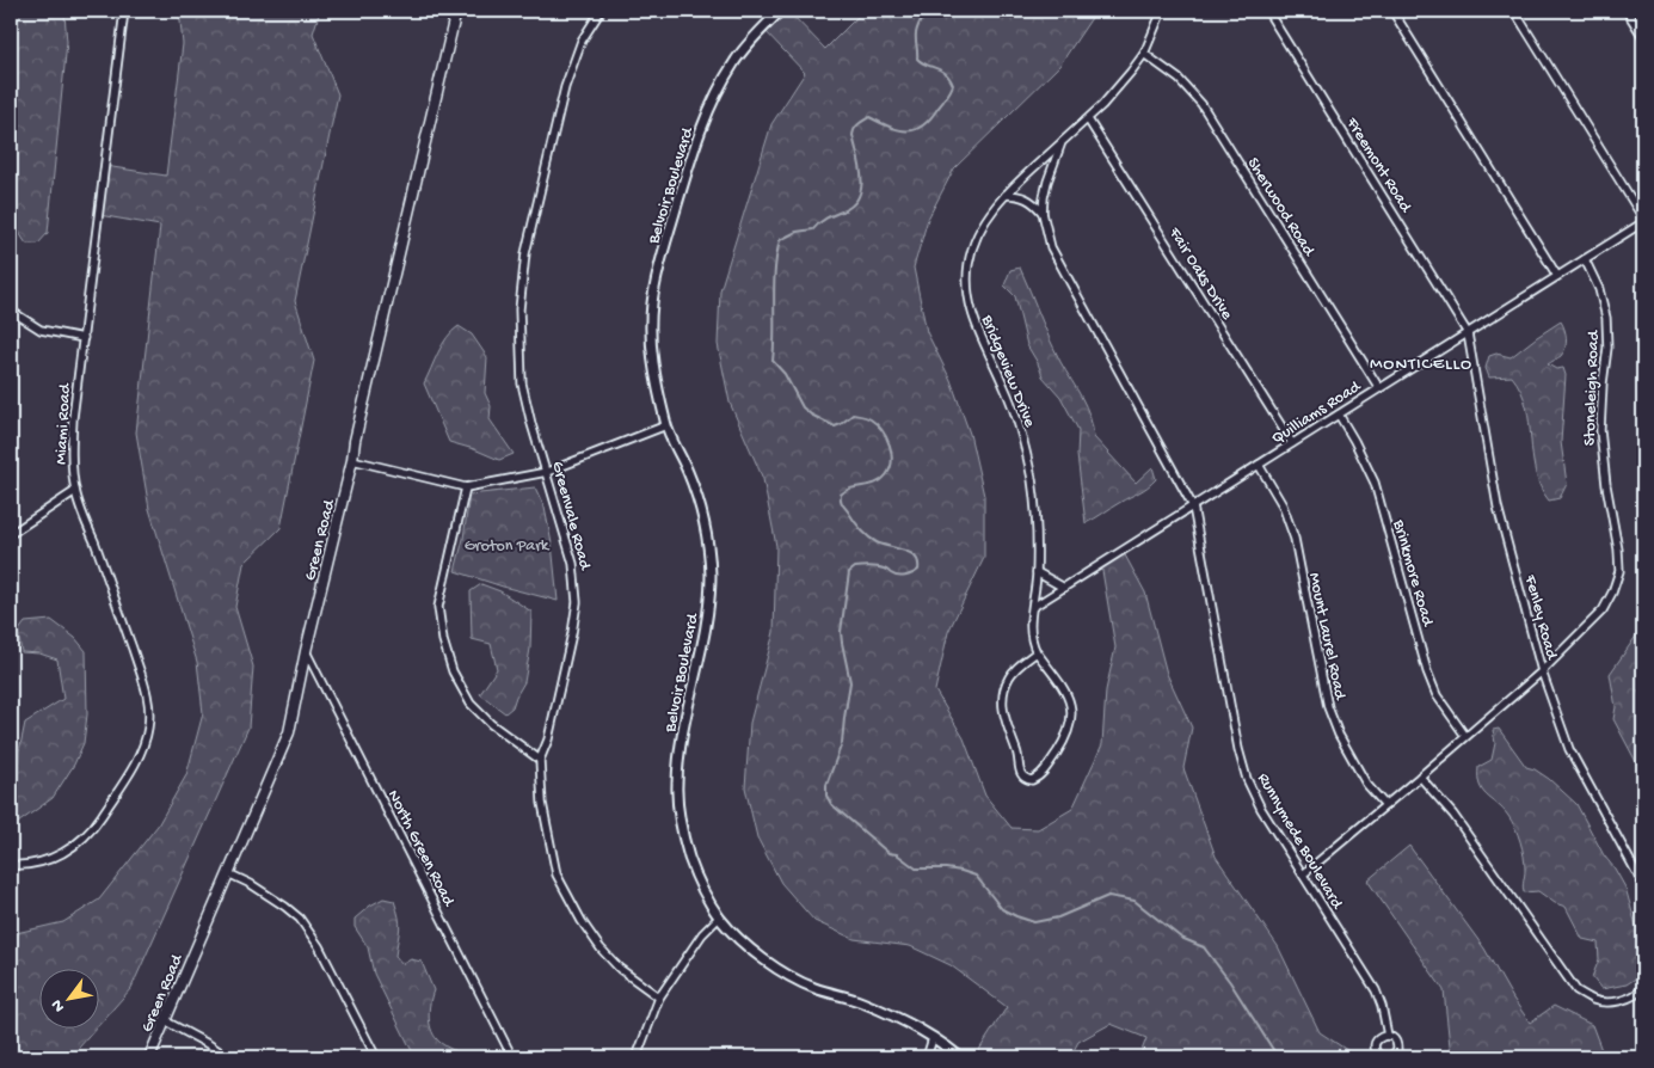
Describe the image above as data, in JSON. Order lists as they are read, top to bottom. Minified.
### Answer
{"streets":{"main road":["Green Road"],"street":["Freemont Road","Belvoir Boulevard","Sherwood Road","Fair Oaks Drive","Bridgeview Drive","Stoneleigh Road","Quilliams Road","Miami Road","Greenvale Road","Brinkmore Road","Fenley Road","Mount Laurel Road","Runnymede Boulevard","North Green Road"]},"crossings":[["Freemont Road","Quilliams Road"],["Freemont Road","Fenley Road"],["Sherwood Road","Bridgeview Drive"],["Sherwood Road","Quilliams Road"],["Fair Oaks Drive","Bridgeview Drive"],["Fair Oaks Drive","Quilliams Road"],["Bridgeview Drive","Quilliams Road"],["Stoneleigh Road","Quilliams Road"],["Stoneleigh Road","Brinkmore Road"],["Stoneleigh Road","Fenley Road"],["Stoneleigh Road","Mount Laurel Road"],["Stoneleigh Road","Runnymede Boulevard"],["Quilliams Road","Brinkmore Road"],["Quilliams Road","Fenley Road"],["Quilliams Road","Mount Laurel Road"],["Quilliams Road","Runnymede Boulevard"],["Green Road","North Green Road"]],"districts":["MONTICELLO"],"parks":["Groton Park"],"north":"bottom left"}
